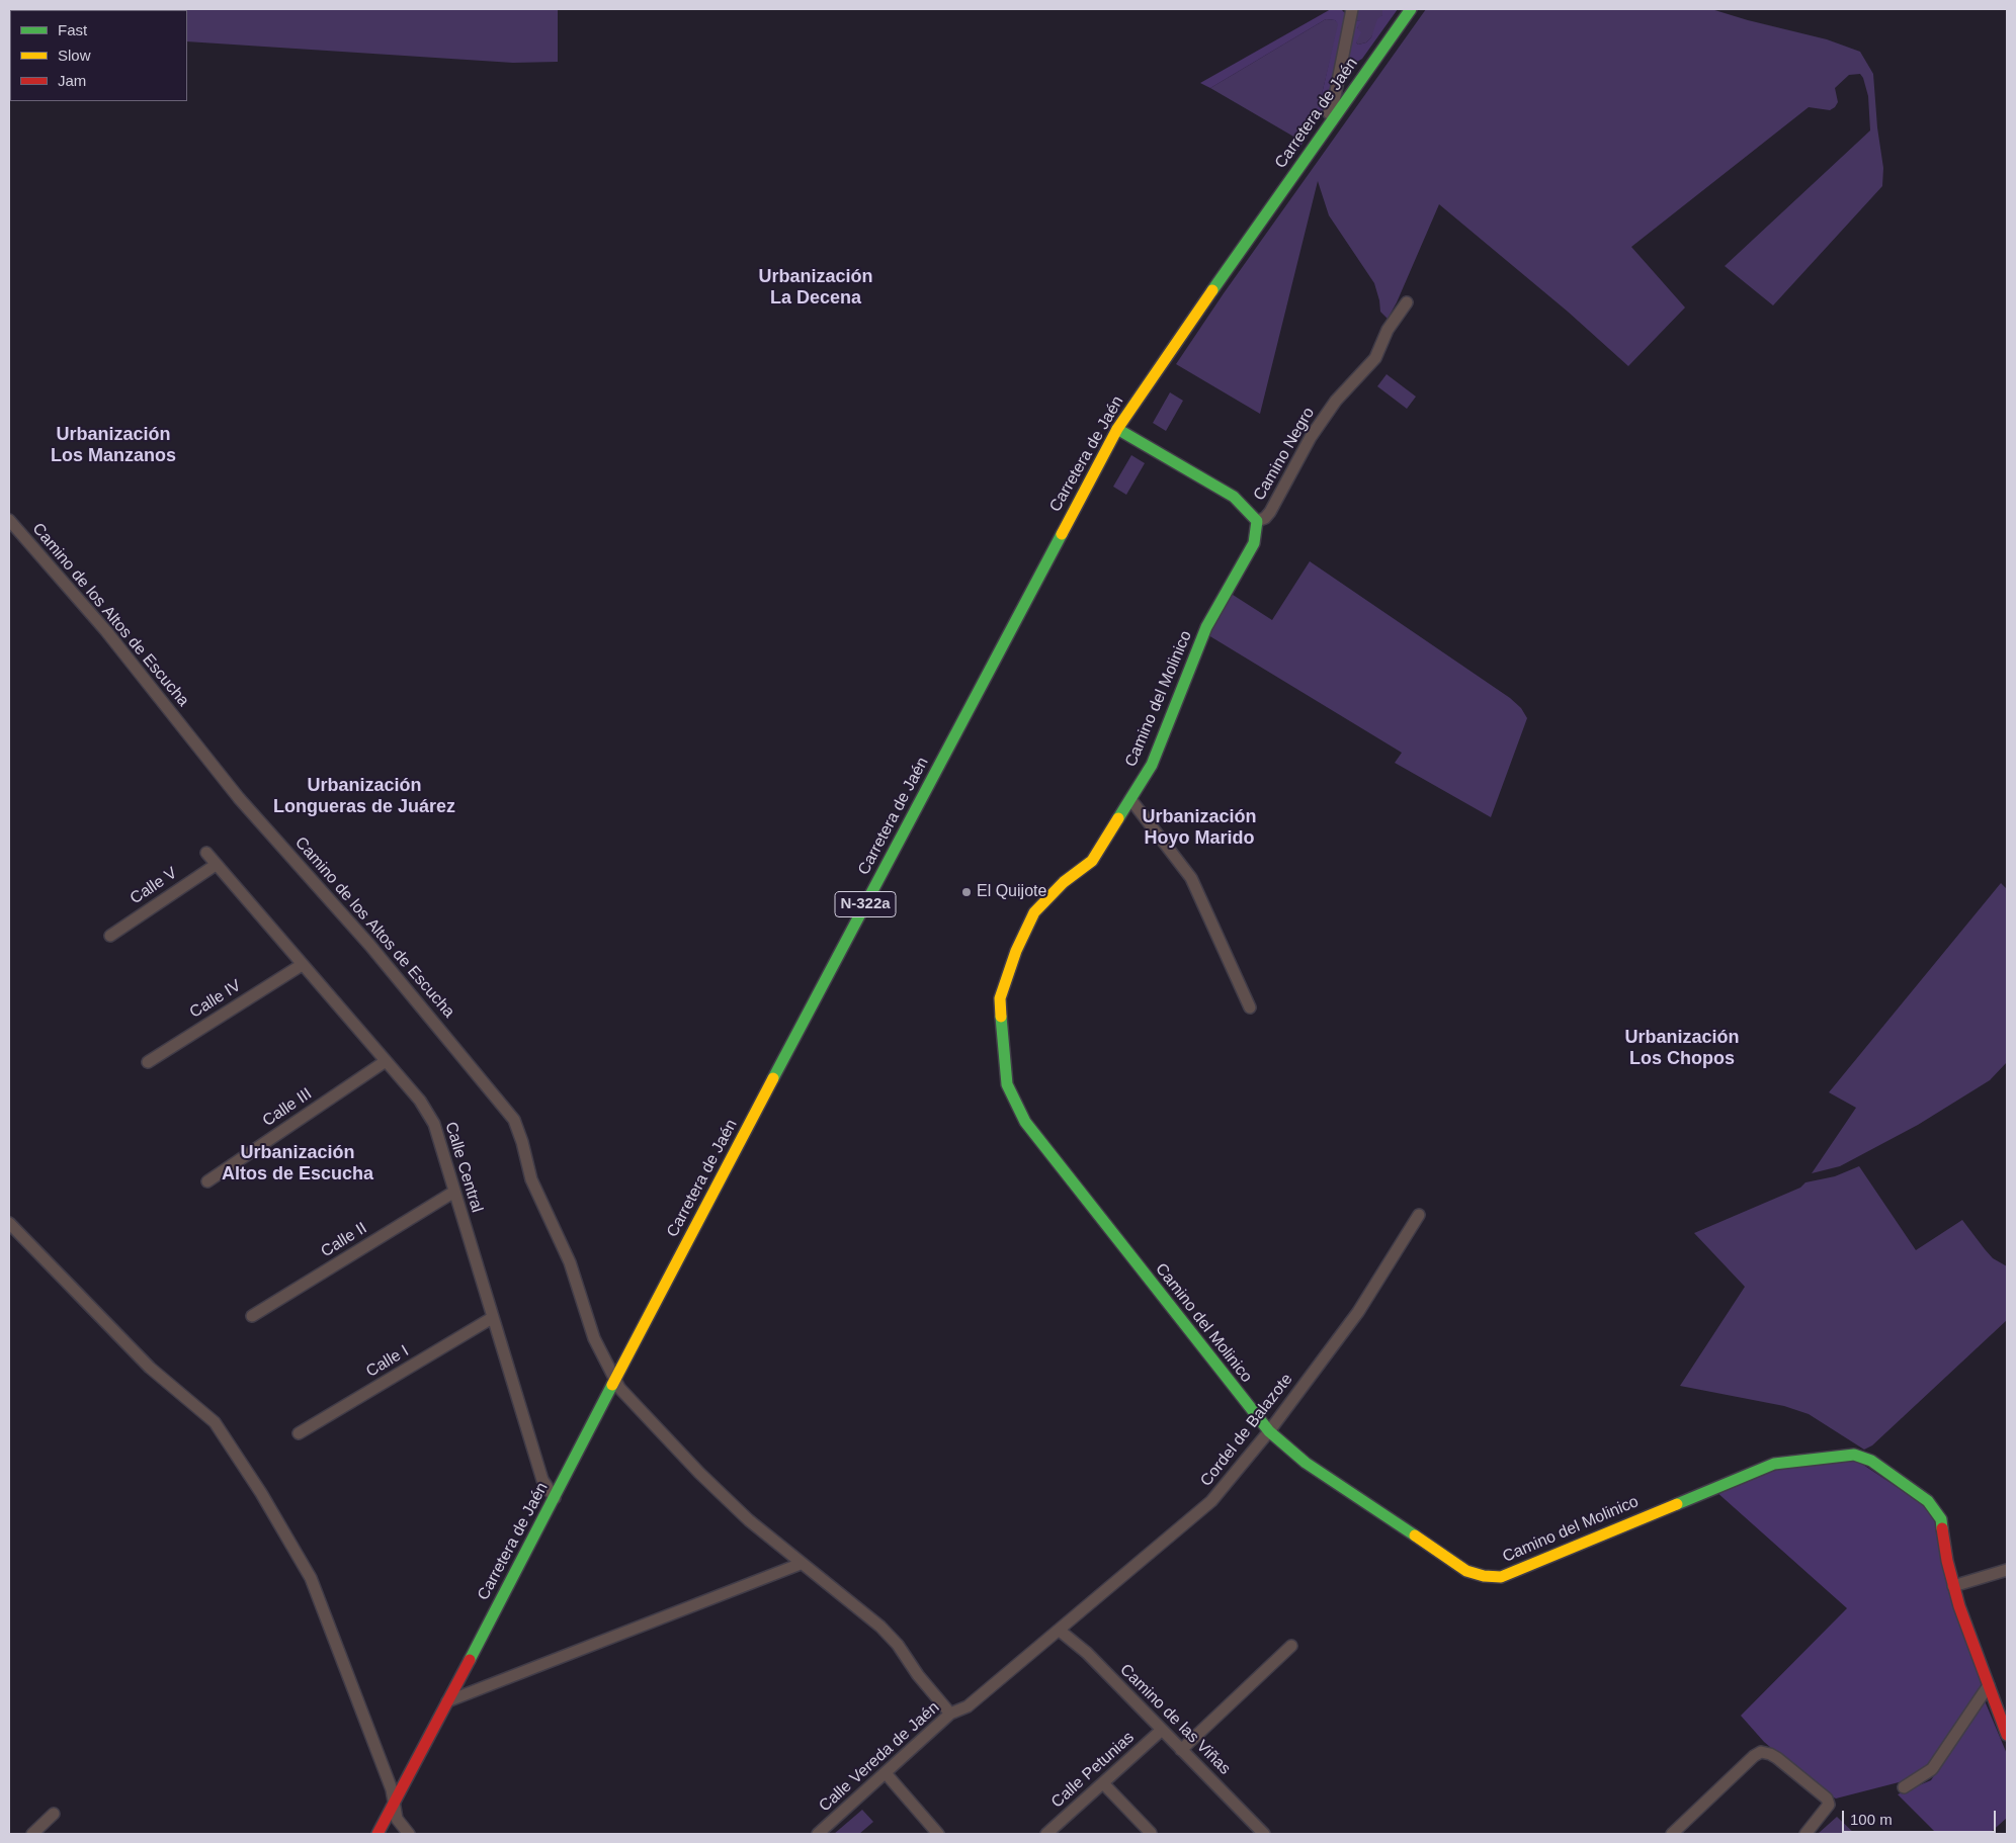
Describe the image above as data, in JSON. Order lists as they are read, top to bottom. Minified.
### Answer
{"streets":{"main road":["Carretera de Jaén","Camino del Molinico","N-322a"],"street":["Camino Negro","Camino de los Altos de Escucha","Calle V","Calle IV","Calle III","Calle Central","Calle II","Calle I","Cordel de Balazote","Camino de las Viñas","Calle Vereda de Jaén","Calle Petunias"]},"crossings":[["Carretera de Jaén","Camino de los Altos de Escucha"],["Carretera de Jaén","Calle Central"],["Camino Negro","Camino del Molinico"],["Camino de los Altos de Escucha","Calle Vereda de Jaén"],["Camino del Molinico","Cordel de Balazote"],["Calle V","Calle Central"],["Calle IV","Calle Central"],["Calle III","Calle Central"],["Calle Central","Calle II"],["Calle Central","Calle I"],["Cordel de Balazote","Camino de las Viñas"],["Cordel de Balazote","Calle Vereda de Jaén"],["Camino de las Viñas","Calle Vereda de Jaén"],["Camino de las Viñas","Calle Petunias"]],"districts":["Urbanización La Decena","Urbanización Los Manzanos","Urbanización Longueras de Juárez","Urbanización Hoyo Marido","Urbanización Los Chopos","Urbanización Altos de Escucha"],"places":["El Quijote"],"legend":["Fast","Slow","Jam"],"scale_bar":"100 m"}
